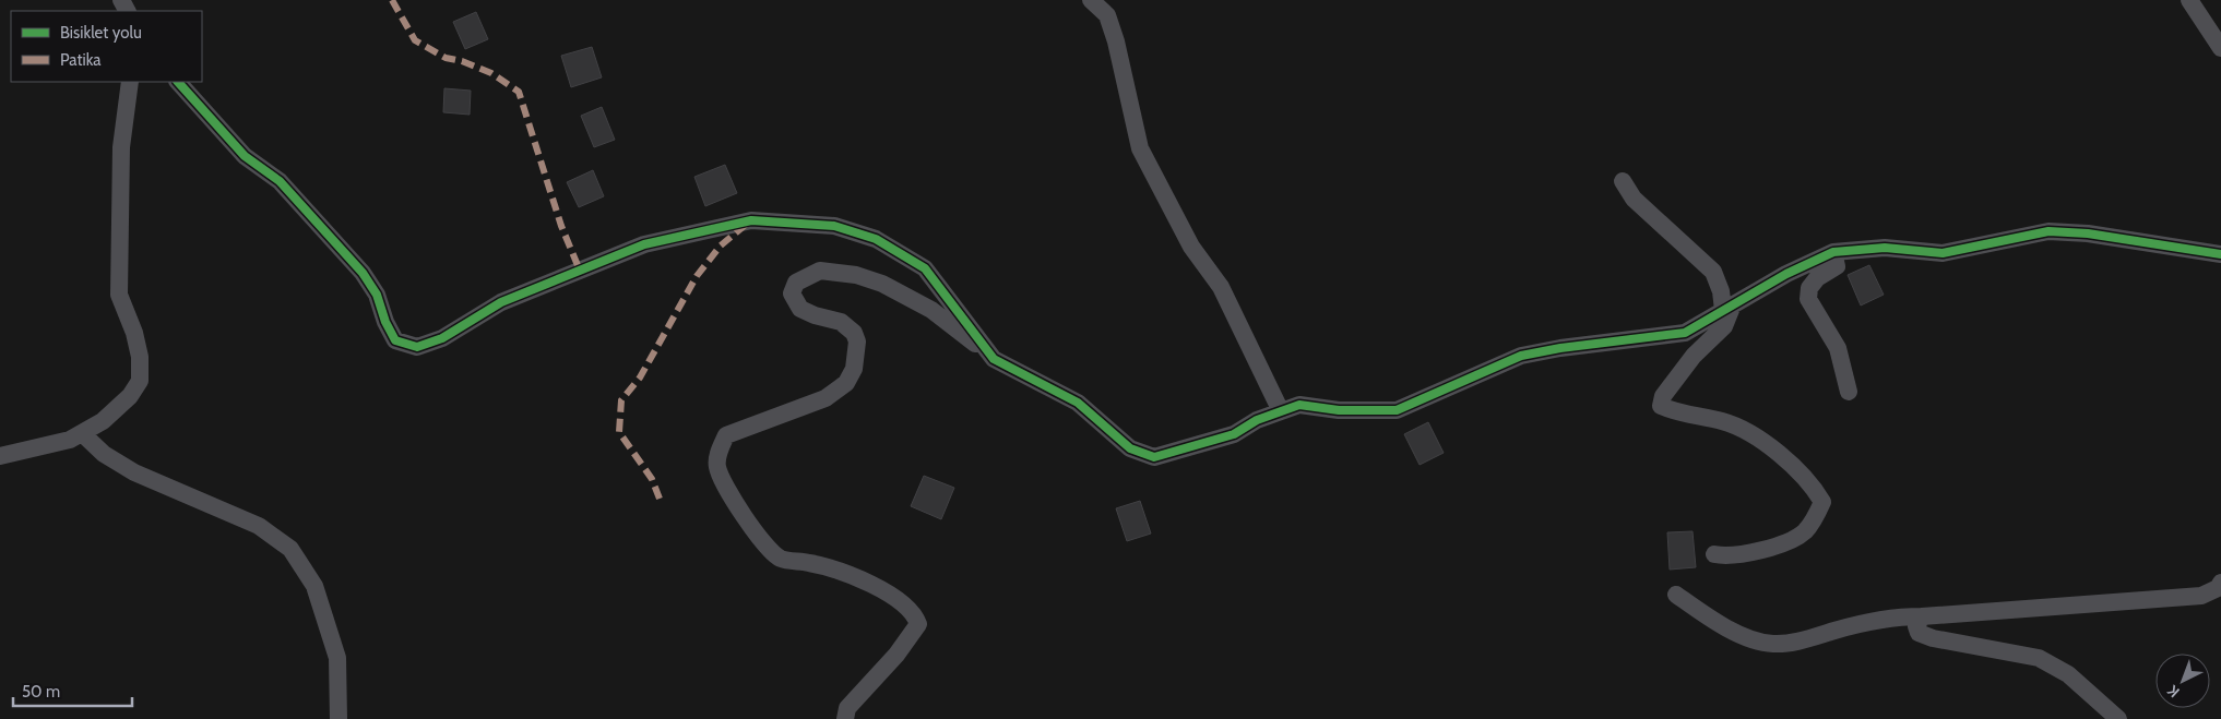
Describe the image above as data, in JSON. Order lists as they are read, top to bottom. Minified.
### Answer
{"legend":["Bisiklet yolu","Patika"],"scale_bar":"50 m","north":"bottom left"}
